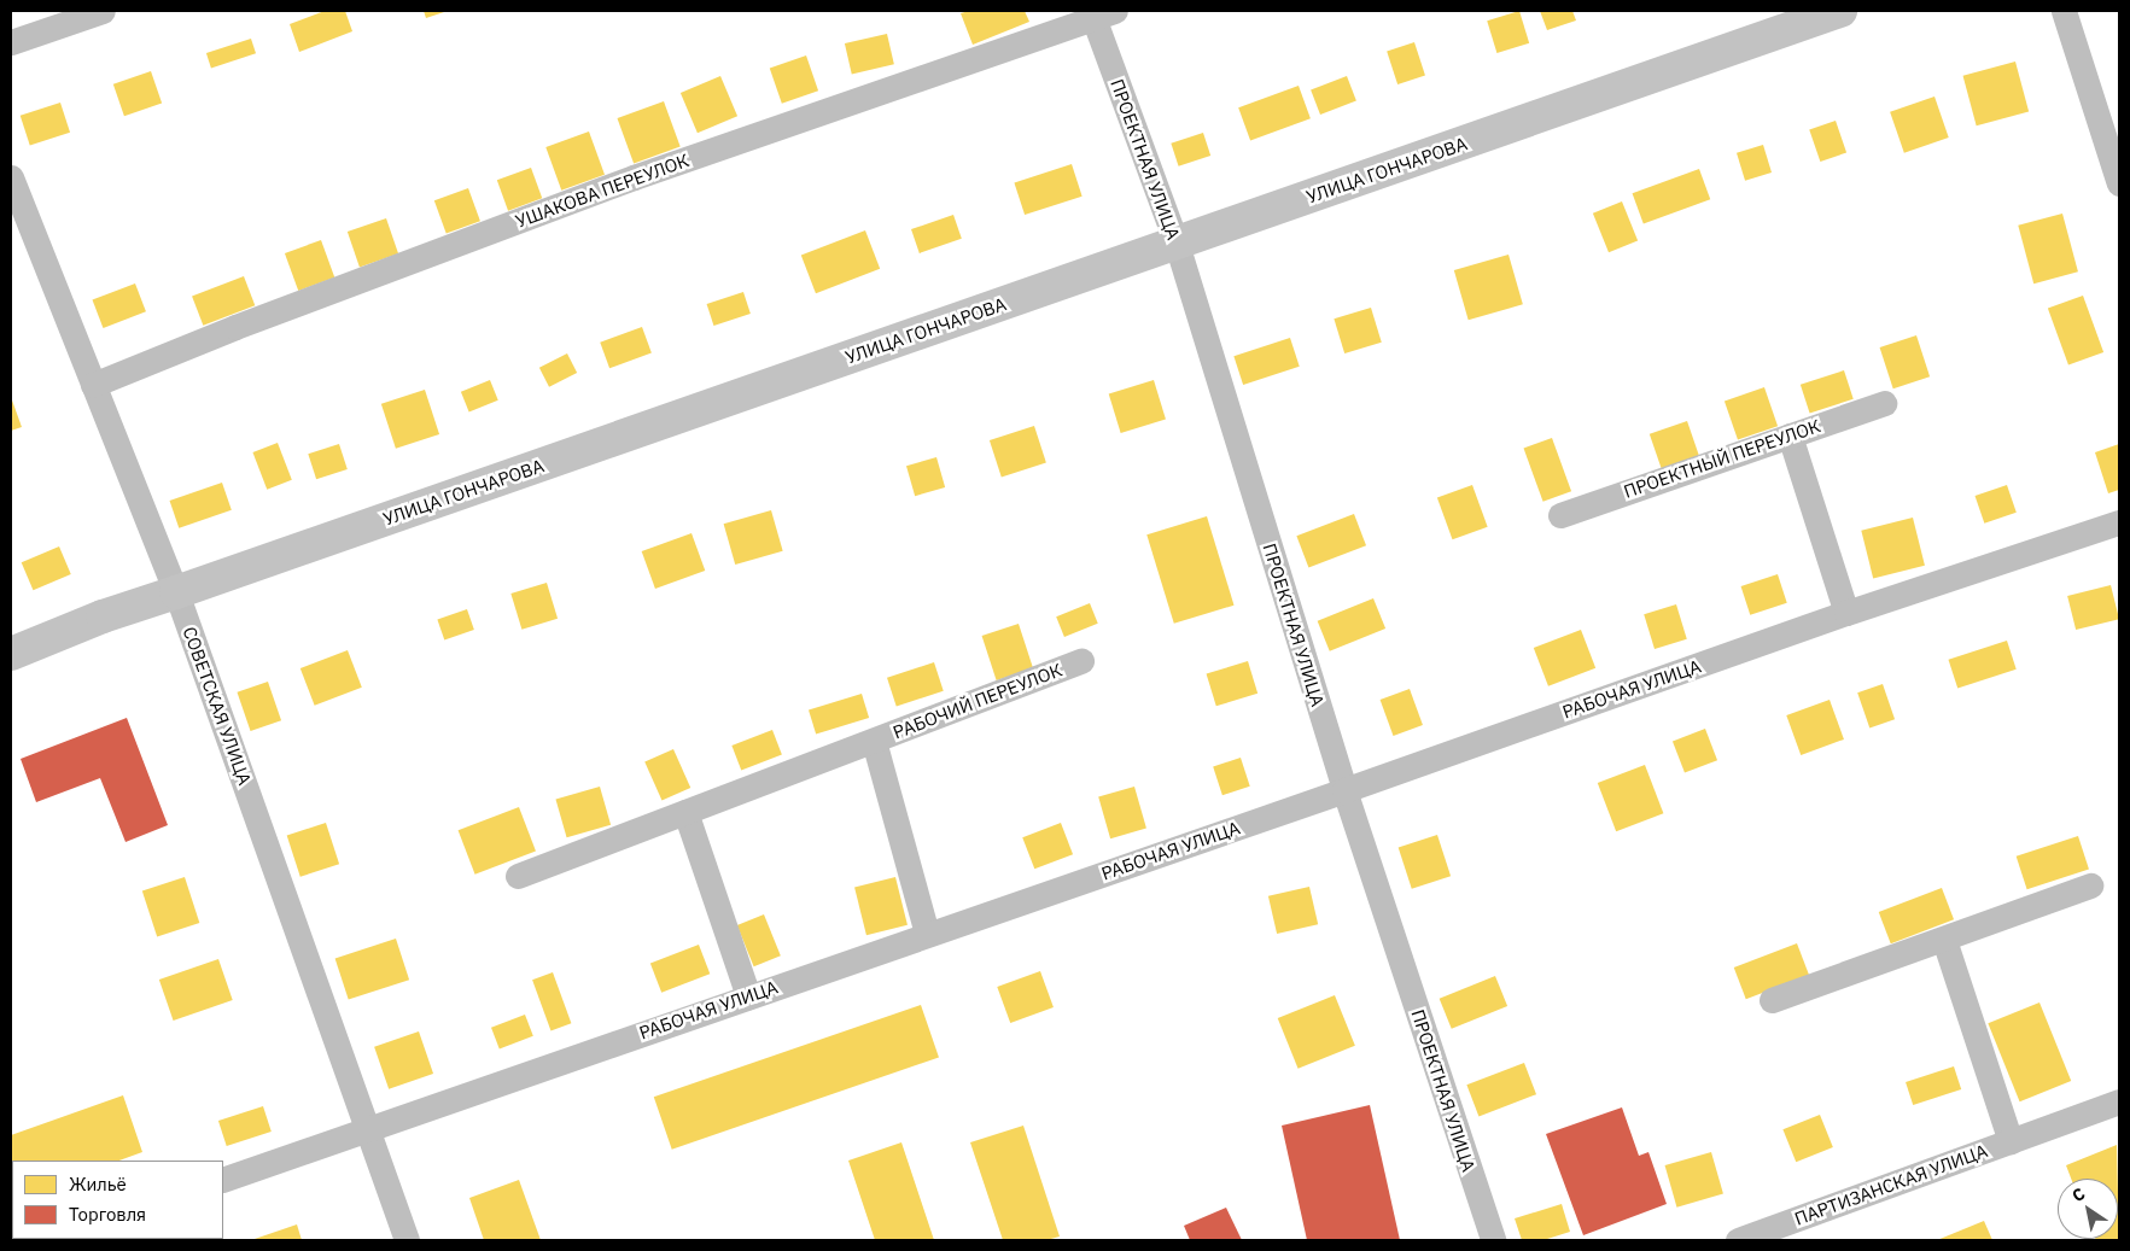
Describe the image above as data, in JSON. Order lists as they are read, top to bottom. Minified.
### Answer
{"streets":{"street":["ПРОЕКТНАЯ УЛИЦА","УЛИЦА ГОНЧАРОВА","УШАКОВА ПЕРЕУЛОК","ПРОЕКТНЫЙ ПЕРЕУЛОК","РАБОЧАЯ УЛИЦА","РАБОЧИЙ ПЕРЕУЛОК","СОВЕТСКАЯ УЛИЦА","ПАРТИЗАНСКАЯ УЛИЦА"]},"crossings":[["ПРОЕКТНАЯ УЛИЦА","УЛИЦА ГОНЧАРОВА"],["ПРОЕКТНАЯ УЛИЦА","УШАКОВА ПЕРЕУЛОК"],["ПРОЕКТНАЯ УЛИЦА","РАБОЧАЯ УЛИЦА"],["УЛИЦА ГОНЧАРОВА","СОВЕТСКАЯ УЛИЦА"],["УШАКОВА ПЕРЕУЛОК","СОВЕТСКАЯ УЛИЦА"],["РАБОЧАЯ УЛИЦА","РАБОЧИЙ ПЕРЕУЛОК"],["РАБОЧАЯ УЛИЦА","СОВЕТСКАЯ УЛИЦА"]],"legend":["Жильё","Торговля"],"north":"top left"}
